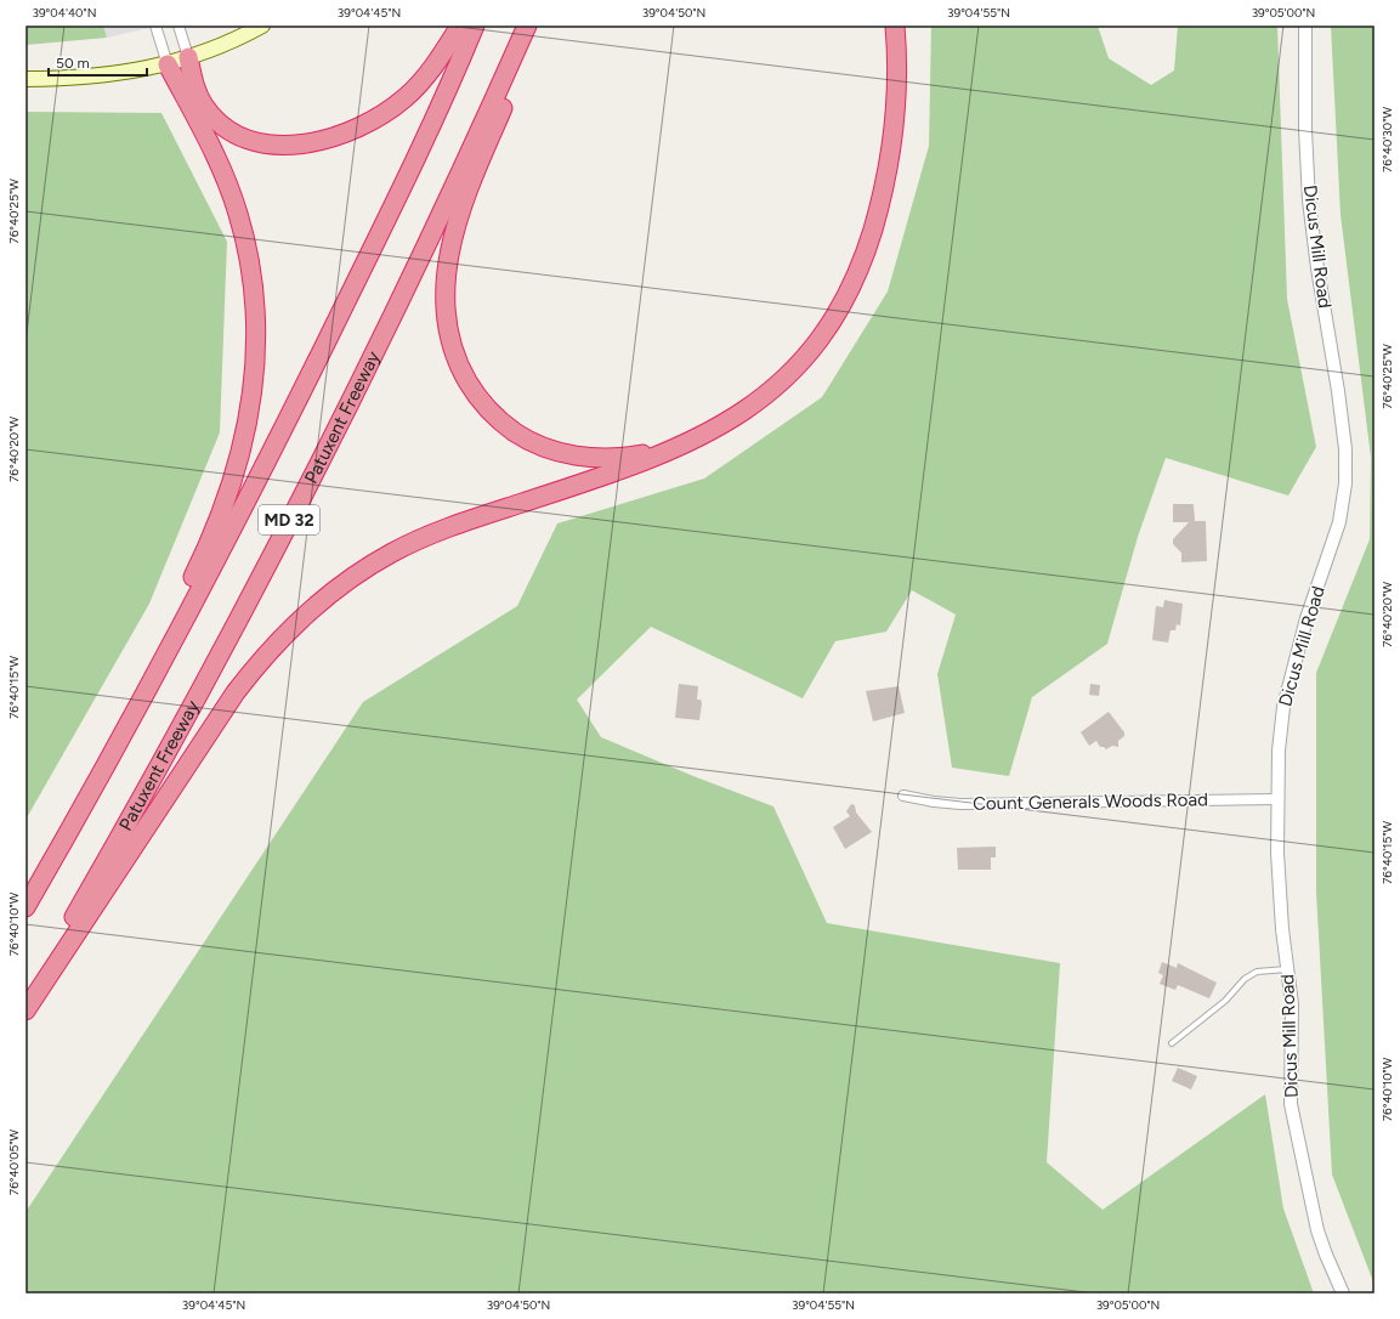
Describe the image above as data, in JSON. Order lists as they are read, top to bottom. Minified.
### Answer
{"streets":{"highway":["Patuxent Freeway","MD 32"],"street":["Dicus Mill Road","Count Generals Woods Road"]},"crossings":[["Dicus Mill Road","Count Generals Woods Road"]],"scale_bar":"50 m","coordinates":["39°04'40\"N","39°04'45\"N","39°04'50\"N","39°04'55\"N","39°05'00\"N","76°40'30\"W","76°40'25\"W","76°40'20\"W","76°40'15\"W","76°40'10\"W","76°40'05\"W"]}
